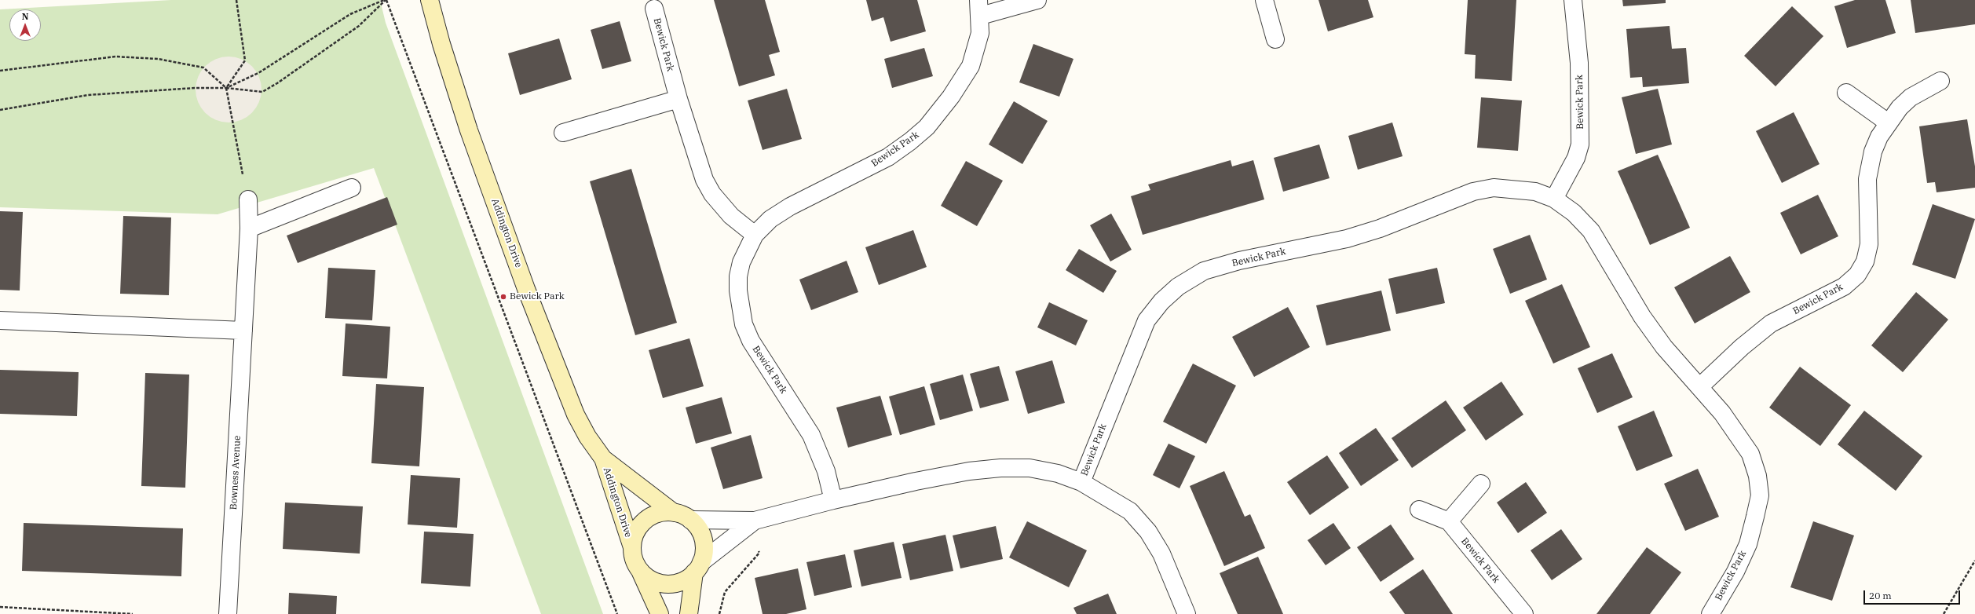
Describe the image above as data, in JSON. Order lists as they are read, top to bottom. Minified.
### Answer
{"streets":{"street":["Bewick Park","Addington Drive","Bowness Avenue"]},"crossings":[["Bewick Park","Addington Drive"]],"places":["Bewick Park"],"scale_bar":"20 m","north":"top"}
